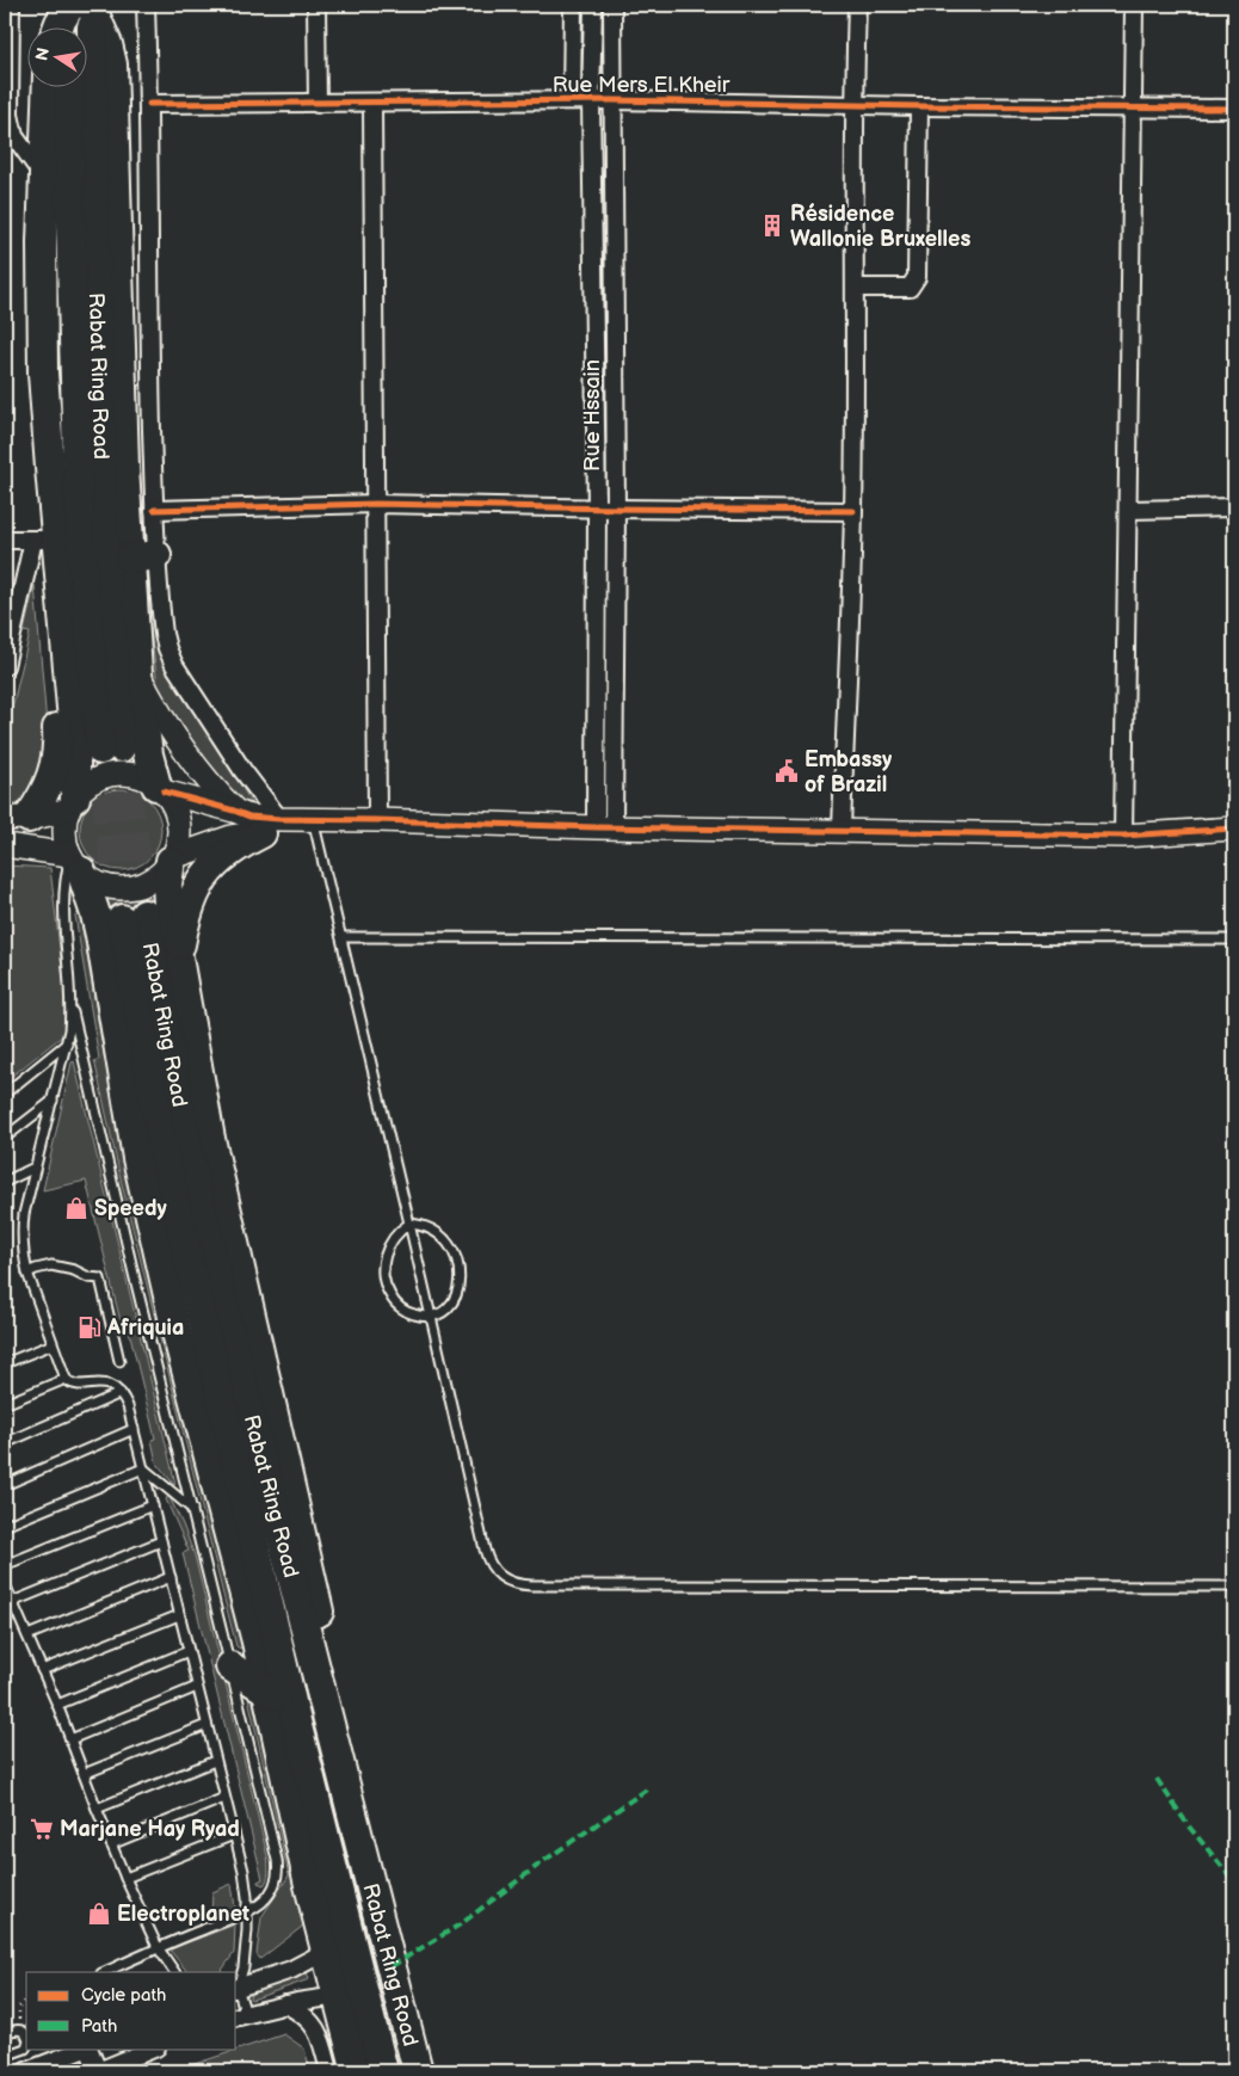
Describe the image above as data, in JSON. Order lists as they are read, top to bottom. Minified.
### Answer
{"streets":{"highway":["Rabat Ring Road"],"street":["Rue Mers El Kheir","Rue Hssain"]},"crossings":[["Rue Mers El Kheir","Rue Hssain"]],"places":{"building":["Résidence Wallonie Bruxelles"],"public building":["Embassy of Brazil"],"shop":["Speedy","Electroplanet"],"fuel station":["Afriquia"],"supermarket":["Marjane Hay Ryad"]},"legend":["Cycle path","Path"],"north":"left"}
